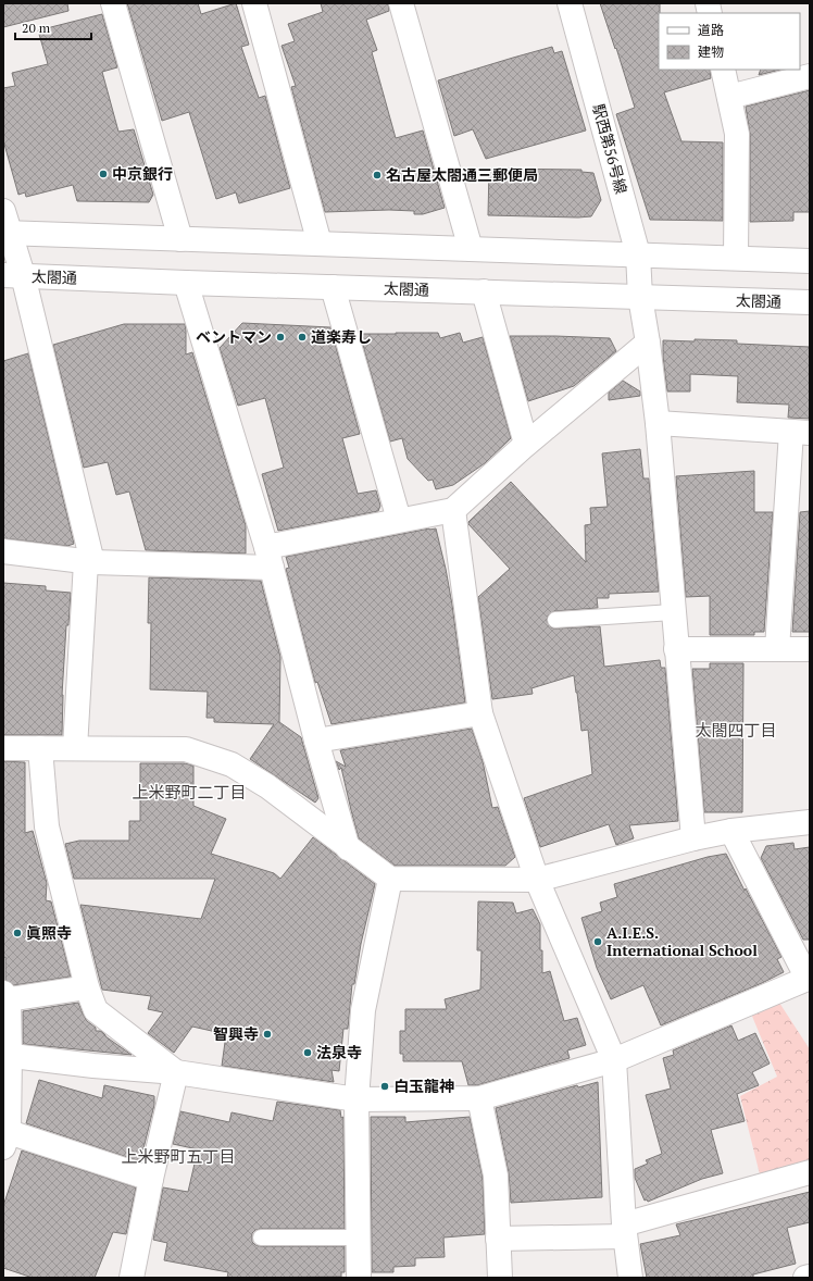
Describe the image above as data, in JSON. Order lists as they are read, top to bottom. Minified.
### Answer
{"streets":{"street":["駅西第56号線","太閤通"]},"crossings":[["駅西第56号線","太閤通"]],"districts":["太閤四丁目","上米野町二丁目","上米野町五丁目"],"places":["中京銀行","名古屋太閤通三郵便局","ベントマン","道楽寿し","眞照寺","A.I.E.S. International School","智興寺","法泉寺","白玉龍神"],"legend":["道路","建物"],"scale_bar":"20 m"}
